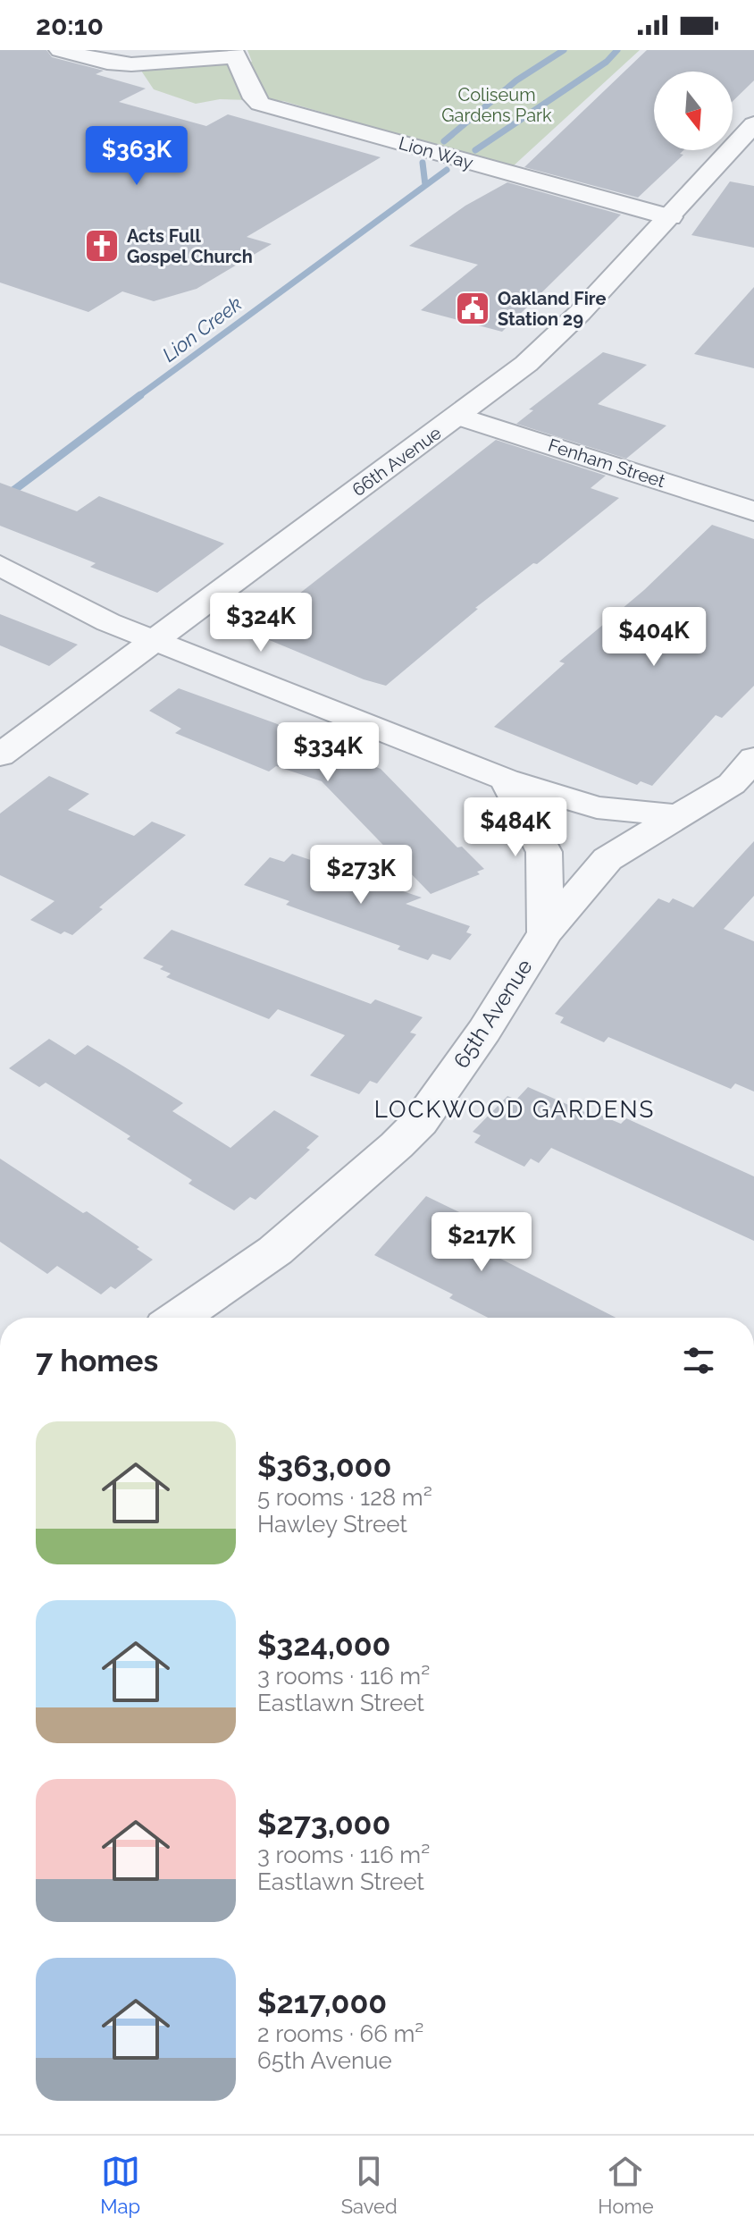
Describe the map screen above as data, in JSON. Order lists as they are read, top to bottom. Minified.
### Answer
{"streets":{"street":["Lion Way","66th Avenue","Fenham Street","65th Avenue"]},"crossings":[["Lion Way","66th Avenue"],["66th Avenue","Fenham Street"]],"districts":["LOCKWOOD GARDENS"],"water":["Lion Creek"],"parks":["Coliseum Gardens Park"],"places":{"church":["Acts Full Gospel Church"],"public building":["Oakland Fire Station 29"]},"north":"bottom","page":{"status":"20:10","price":["$363K","$324K","$404K","$334K","$484K","$273K","$217K"],"heading":"7 homes","list":[{"name":"$363,000","note":"5 rooms · 128 m² · Hawley Street"},{"name":"$324,000","note":"3 rooms · 116 m² · Eastlawn Street"},{"name":"$273,000","note":"3 rooms · 116 m² · Eastlawn Street"},{"name":"$217,000","note":"2 rooms · 66 m² · 65th Avenue"}],"tabs":["Map","Saved","Home"]}}
